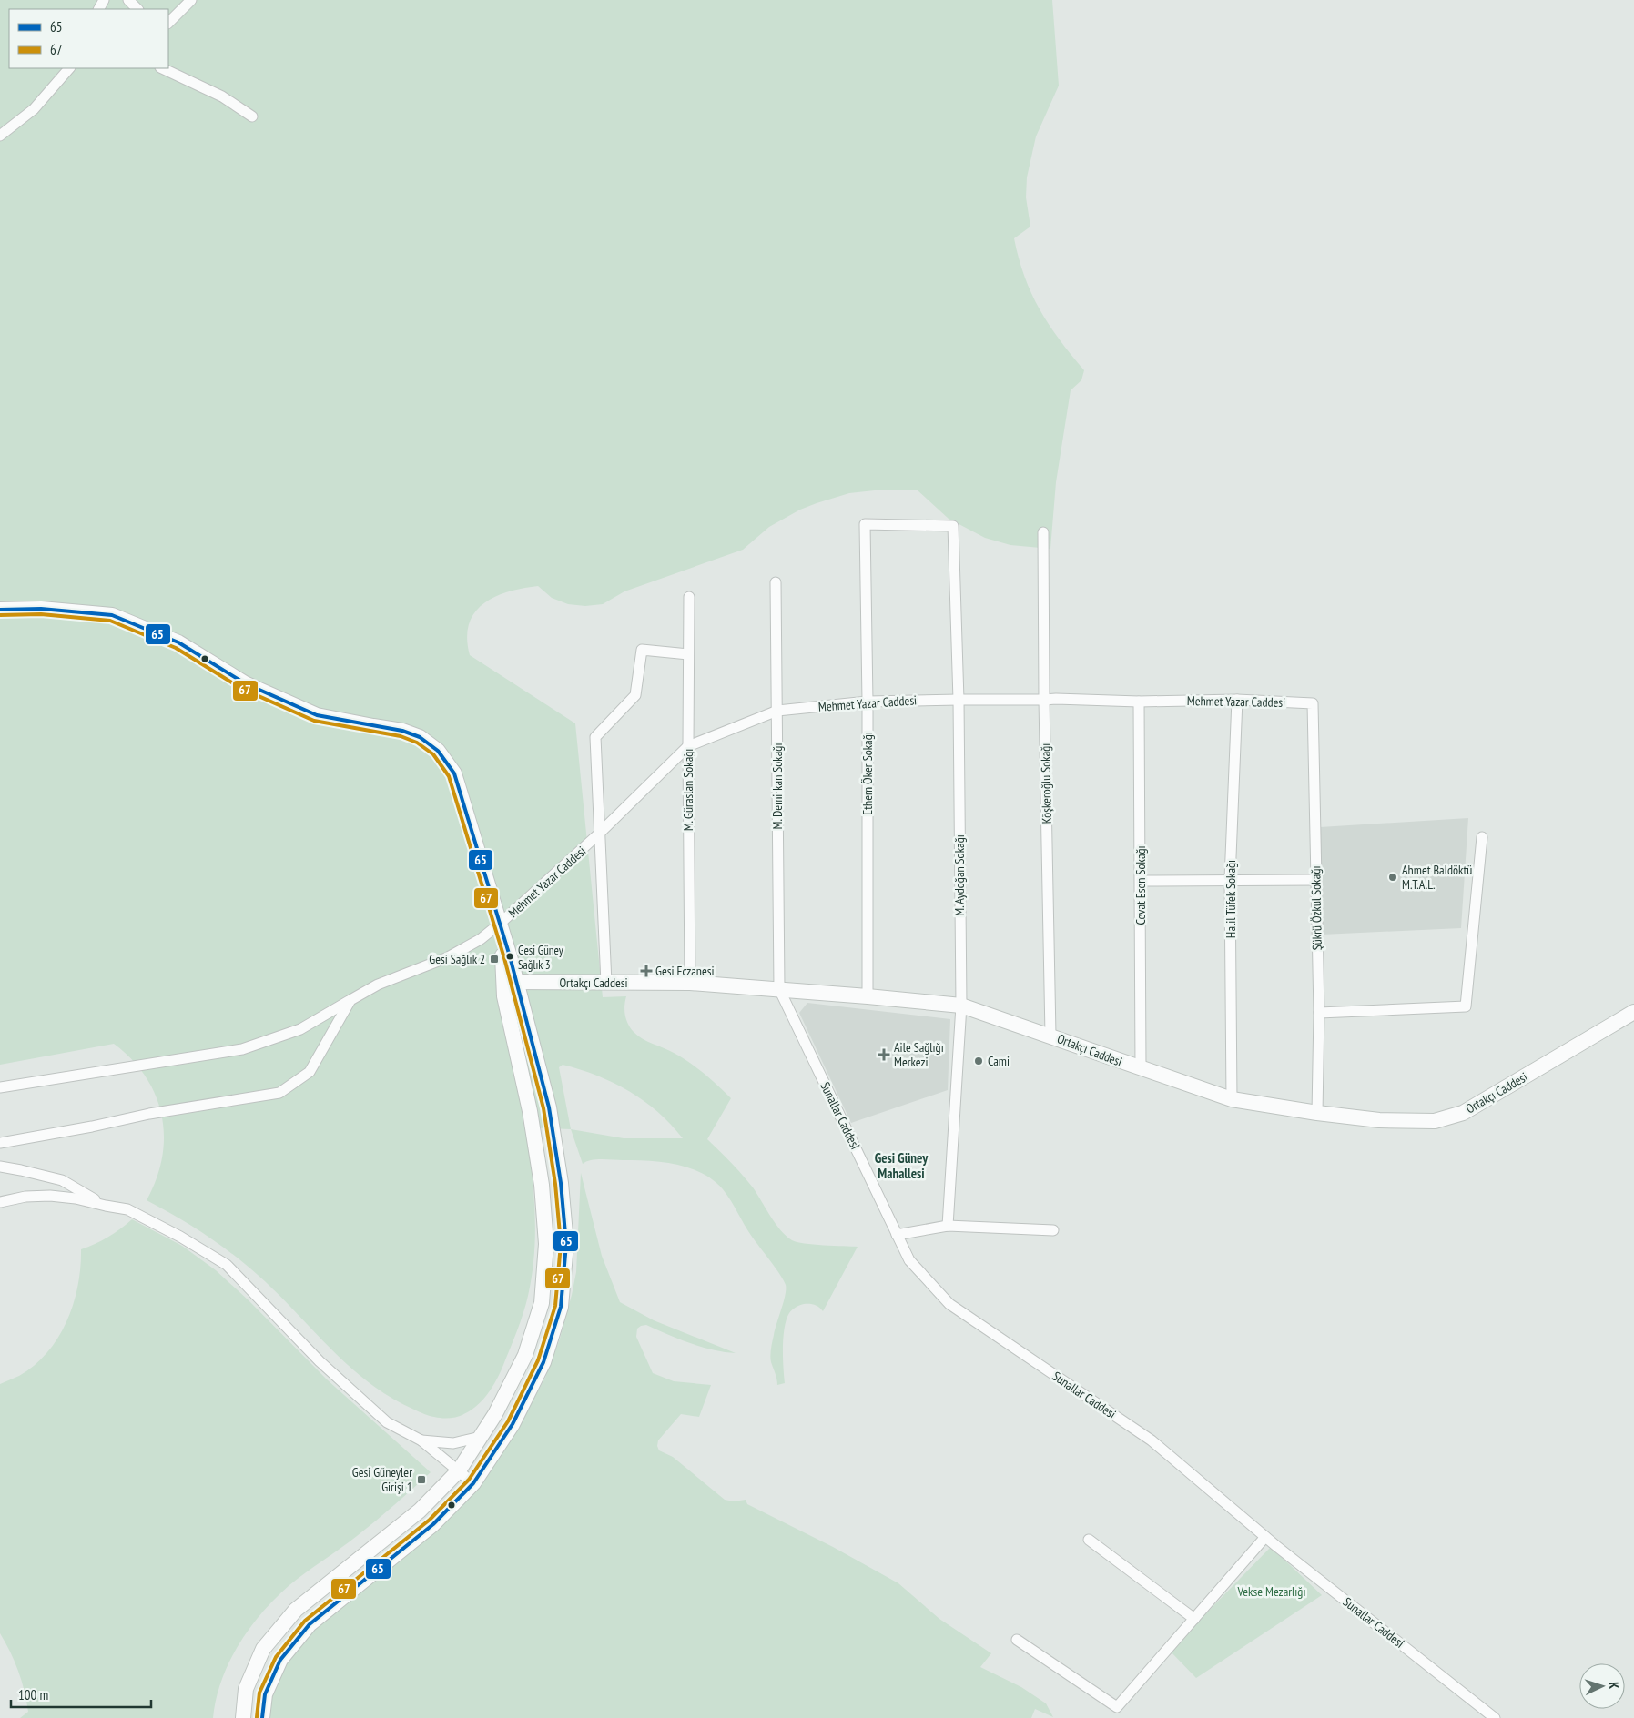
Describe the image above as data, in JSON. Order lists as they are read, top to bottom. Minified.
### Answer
{"streets":{"street":["Mehmet Yazar Caddesi","Ethem Öker Sokağı","Köşkeroğlu Sokağı","M. Demirkan Sokağı","M. Güraslan Sokağı","M. Aydoğan Sokağı","Cevat Esen Sokağı","Halil Tüfek Sokağı","Şükrü Özkul Sokağı","Ortakçı Caddesi","Sunallar Caddesi"]},"crossings":[["Mehmet Yazar Caddesi","Ethem Öker Sokağı"],["Mehmet Yazar Caddesi","Köşkeroğlu Sokağı"],["Mehmet Yazar Caddesi","M. Demirkan Sokağı"],["Mehmet Yazar Caddesi","M. Güraslan Sokağı"],["Mehmet Yazar Caddesi","M. Aydoğan Sokağı"],["Mehmet Yazar Caddesi","Cevat Esen Sokağı"],["Mehmet Yazar Caddesi","Halil Tüfek Sokağı"],["Mehmet Yazar Caddesi","Şükrü Özkul Sokağı"],["Ethem Öker Sokağı","M. Aydoğan Sokağı"],["Ethem Öker Sokağı","Ortakçı Caddesi"],["Köşkeroğlu Sokağı","Ortakçı Caddesi"],["M. Demirkan Sokağı","Ortakçı Caddesi"],["M. Demirkan Sokağı","Sunallar Caddesi"],["M. Güraslan Sokağı","Ortakçı Caddesi"],["M. Aydoğan Sokağı","Ortakçı Caddesi"],["Cevat Esen Sokağı","Ortakçı Caddesi"],["Halil Tüfek Sokağı","Ortakçı Caddesi"],["Şükrü Özkul Sokağı","Ortakçı Caddesi"],["Ortakçı Caddesi","Sunallar Caddesi"]],"districts":["Gesi Güney Mahallesi"],"parks":["Vekse Mezarlığı"],"places":{"other":["Ahmet Baldöktü M.T.A.L.","Gesi Güney Sağlık 3","Cami"],"transit":["Gesi Sağlık 2","Gesi Güneyler Girişi 1"],"health":["Gesi Eczanesi","Aile Sağlığı Merkezi"]},"lines":["transit line 65","transit line 67"],"legend":["65","67"],"scale_bar":"100 m","north":"right"}
